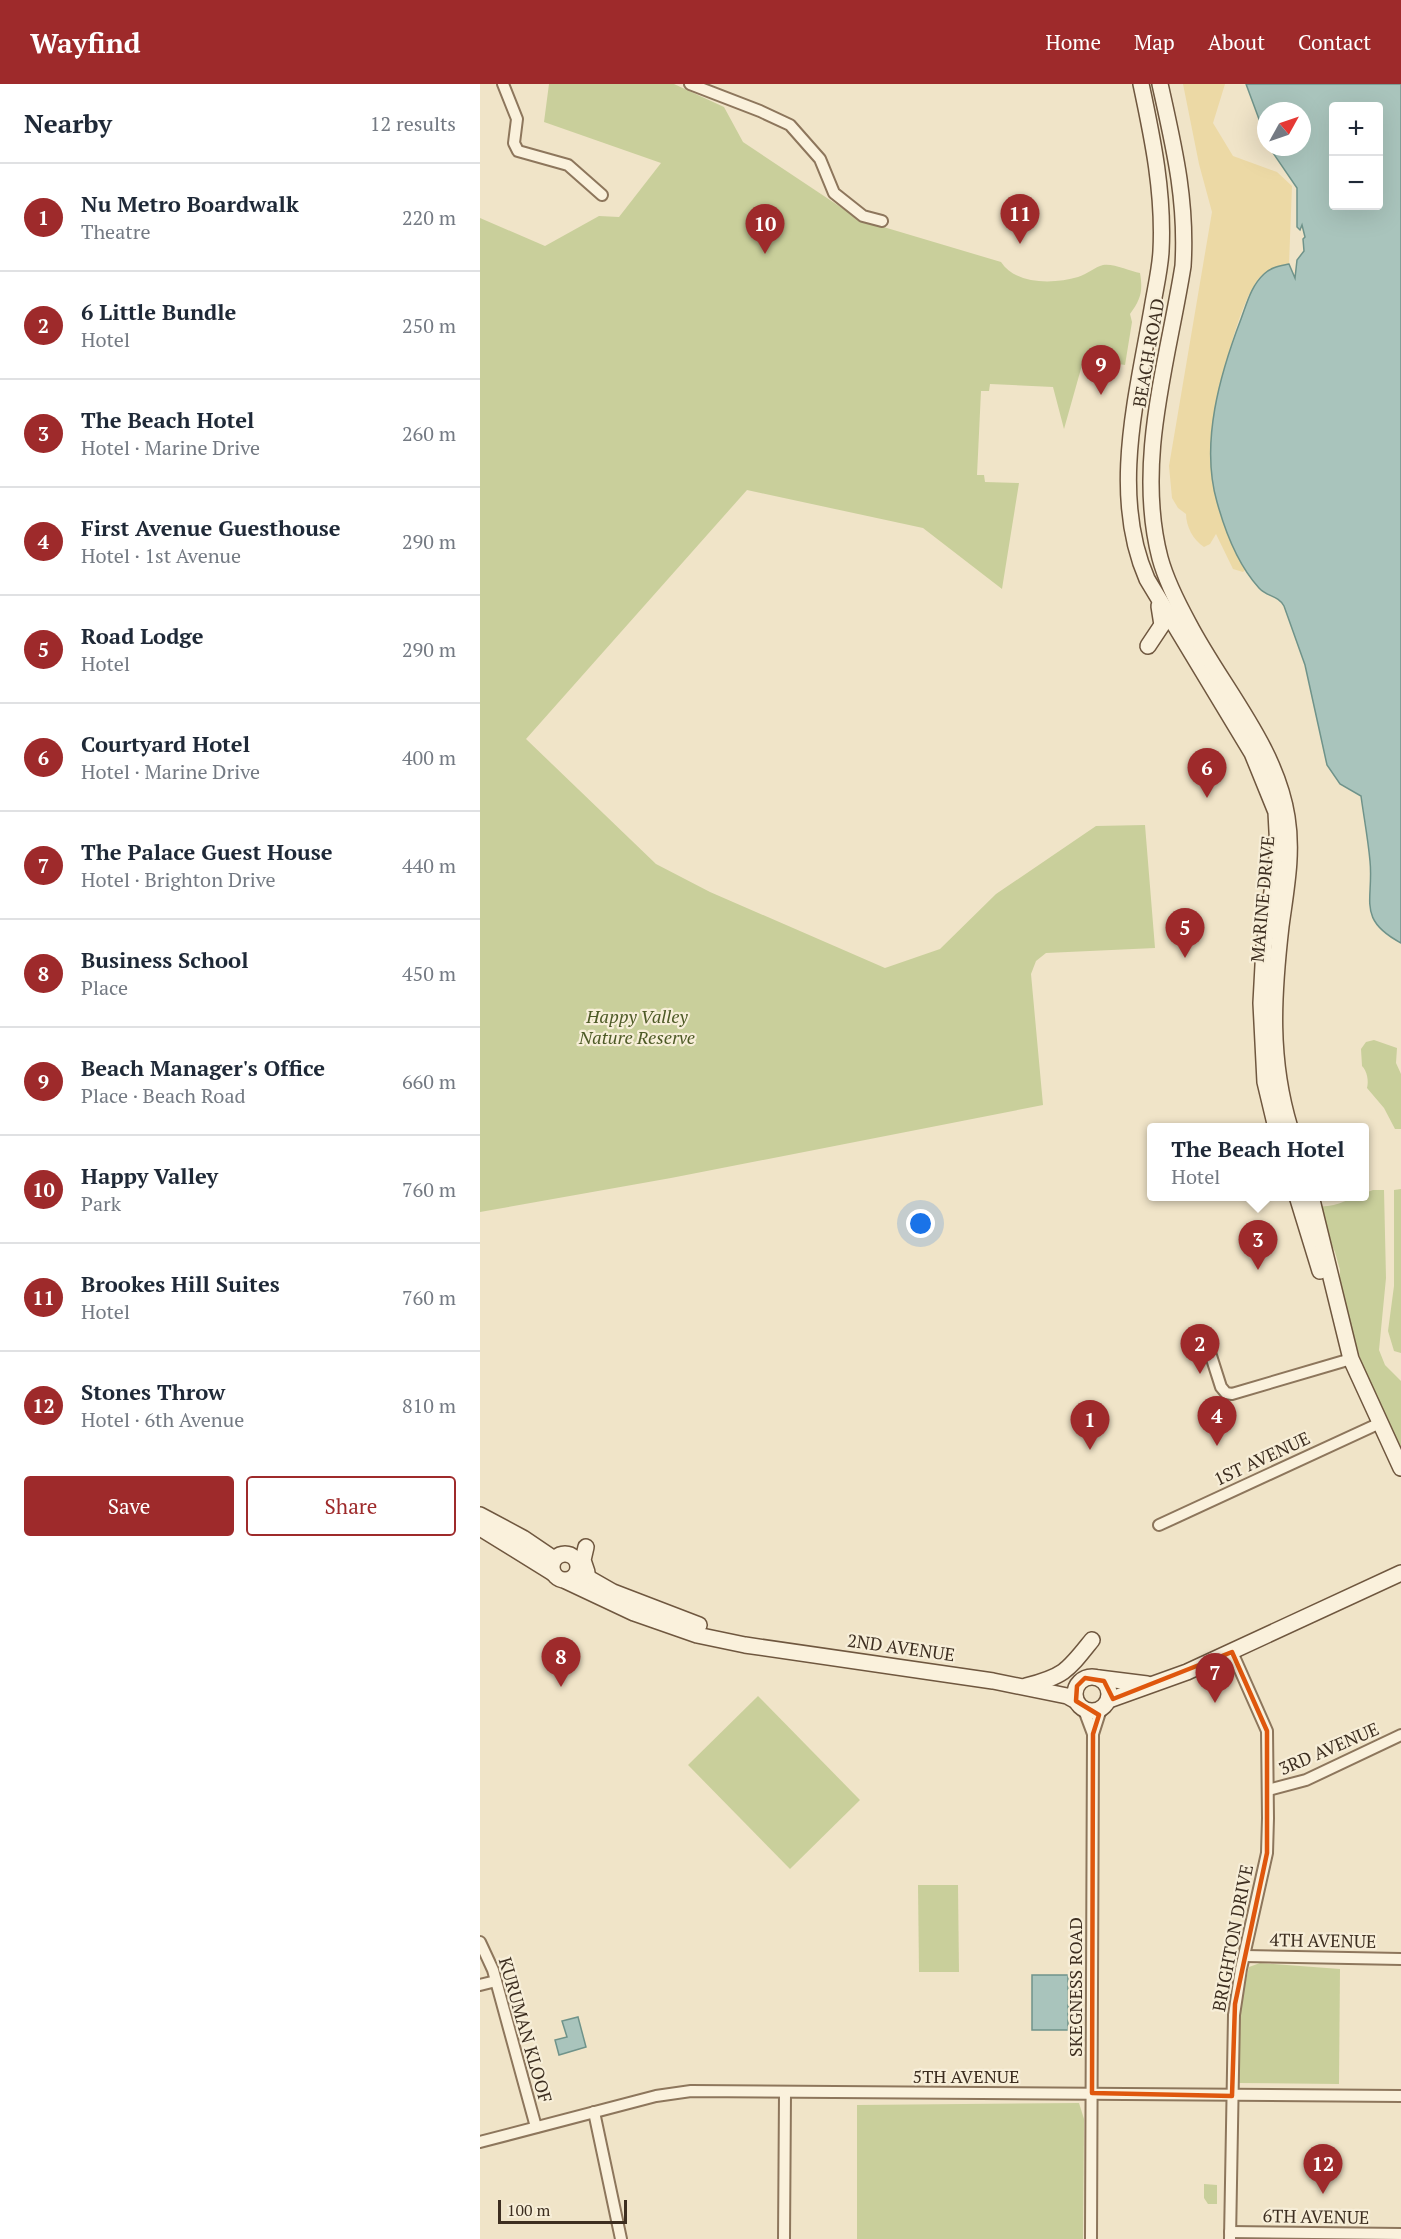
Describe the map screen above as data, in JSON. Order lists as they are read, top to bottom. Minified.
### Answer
{"streets":{"main road":["BEACH ROAD","MARINE DRIVE","2ND AVENUE"],"street":["1ST AVENUE","3RD AVENUE","BRIGHTON DRIVE","4TH AVENUE","SKEGNESS ROAD","KURUMAN KLOOF","5TH AVENUE","6TH AVENUE"]},"crossings":[["BEACH ROAD","MARINE DRIVE"],["2ND AVENUE","SKEGNESS ROAD"],["3RD AVENUE","BRIGHTON DRIVE"],["BRIGHTON DRIVE","4TH AVENUE"],["BRIGHTON DRIVE","5TH AVENUE"],["BRIGHTON DRIVE","6TH AVENUE"],["SKEGNESS ROAD","5TH AVENUE"],["KURUMAN KLOOF","5TH AVENUE"]],"parks":["Happy Valley Nature Reserve"],"scale_bar":"100 m","north":"top right","page":{"header":"Wayfind","nav":["Home","Map","About","Contact"],"heading":["Nearby","12 results"],"map_buttons":["+","−"],"list":[{"mark":"1","name":"Nu Metro Boardwalk","note":"Theatre","value":"220 m"},{"mark":"2","name":"6 Little Bundle","note":"Hotel","value":"250 m"},{"mark":"3","name":"The Beach Hotel","note":"Hotel · Marine Drive","value":"260 m"},{"mark":"4","name":"First Avenue Guesthouse","note":"Hotel · 1st Avenue","value":"290 m"},{"mark":"5","name":"Road Lodge","note":"Hotel","value":"290 m"},{"mark":"6","name":"Courtyard Hotel","note":"Hotel · Marine Drive","value":"400 m"},{"mark":"7","name":"The Palace Guest House","note":"Hotel · Brighton Drive","value":"440 m"},{"mark":"8","name":"Business School","note":"Place","value":"450 m"},{"mark":"9","name":"Beach Manager's Office","note":"Place · Beach Road","value":"660 m"},{"mark":"10","name":"Happy Valley","note":"Park","value":"760 m"},{"mark":"11","name":"Brookes Hill Suites","note":"Hotel","value":"760 m"},{"mark":"12","name":"Stones Throw","note":"Hotel · 6th Avenue","value":"810 m"}],"pins":["11","10","9","6","5","3","2","4","1","8","7","12"],"popup":["The Beach Hotel","Hotel"],"buttons":["Save","Share"],"scale":"100 m"}}
